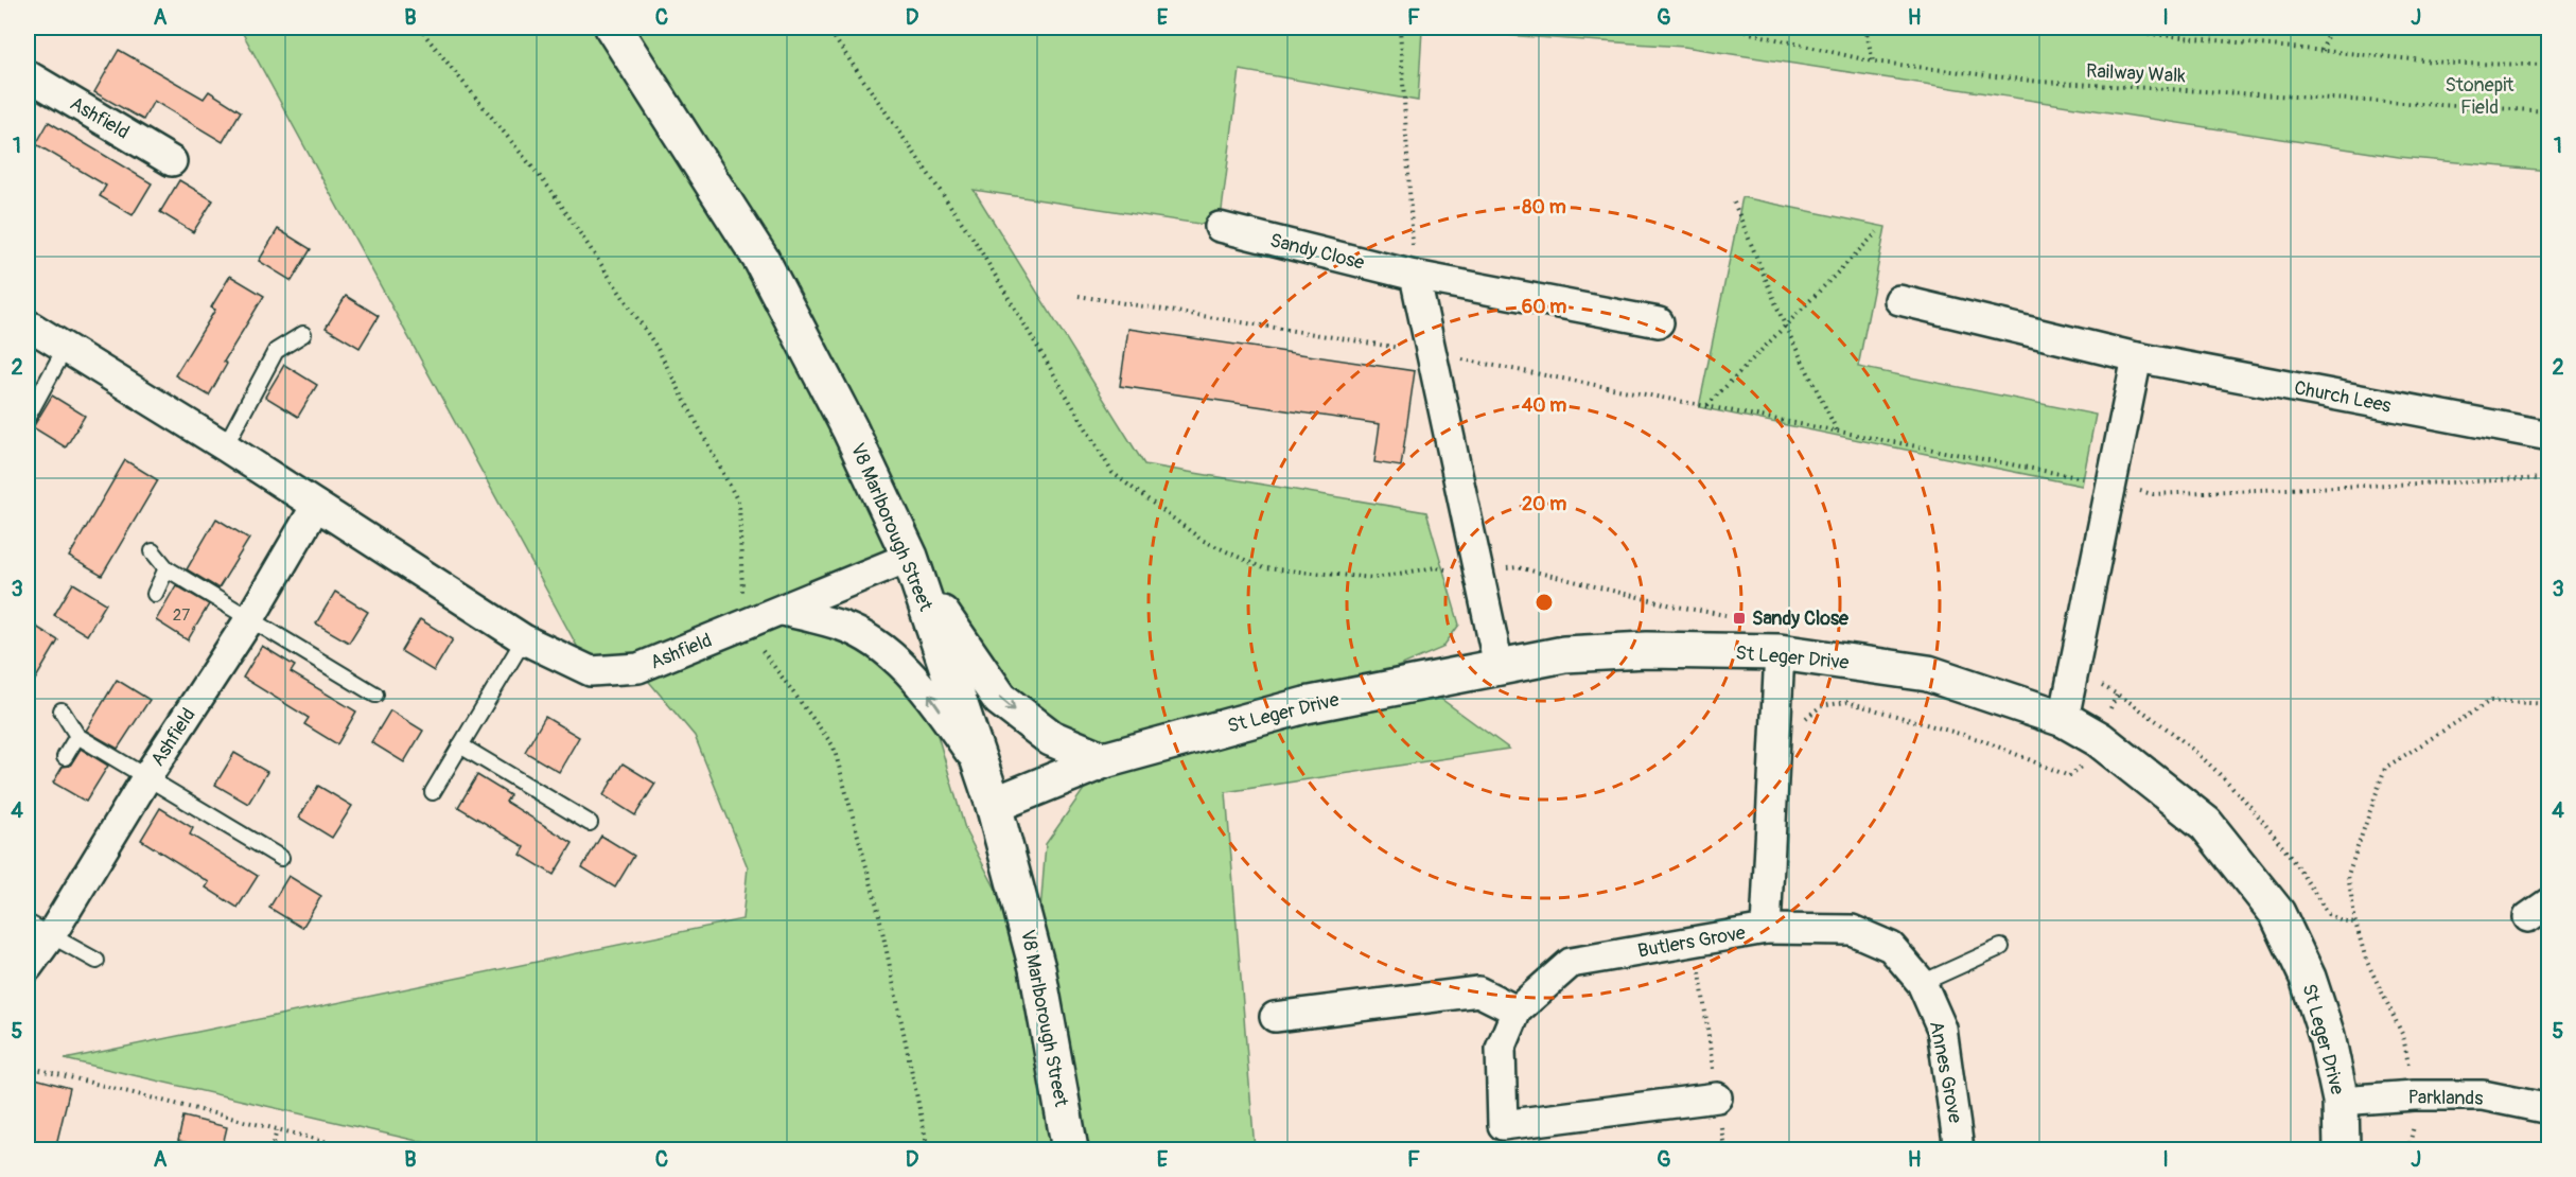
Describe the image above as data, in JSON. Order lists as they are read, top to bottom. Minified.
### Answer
{"streets":{"street":["Ashfield","Sandy Close","Church Lees","V8 Marlborough Street","St Leger Drive","Butlers Grove","Annes Grove","Parklands"],"path":["Railway Walk"]},"crossings":[["Ashfield","V8 Marlborough Street"],["V8 Marlborough Street","St Leger Drive"],["St Leger Drive","Butlers Grove"],["St Leger Drive","Parklands"],["Butlers Grove","Annes Grove"]],"parks":["Stonepit Field"],"places":{"transit":["Sandy Close"]},"house_numbers":["27"],"grid":{"columns":["A","B","C","D","E","F","G","H","I","J"],"rows":["1","2","3","4","5"]},"rings":["80 m","60 m","40 m","20 m"]}
